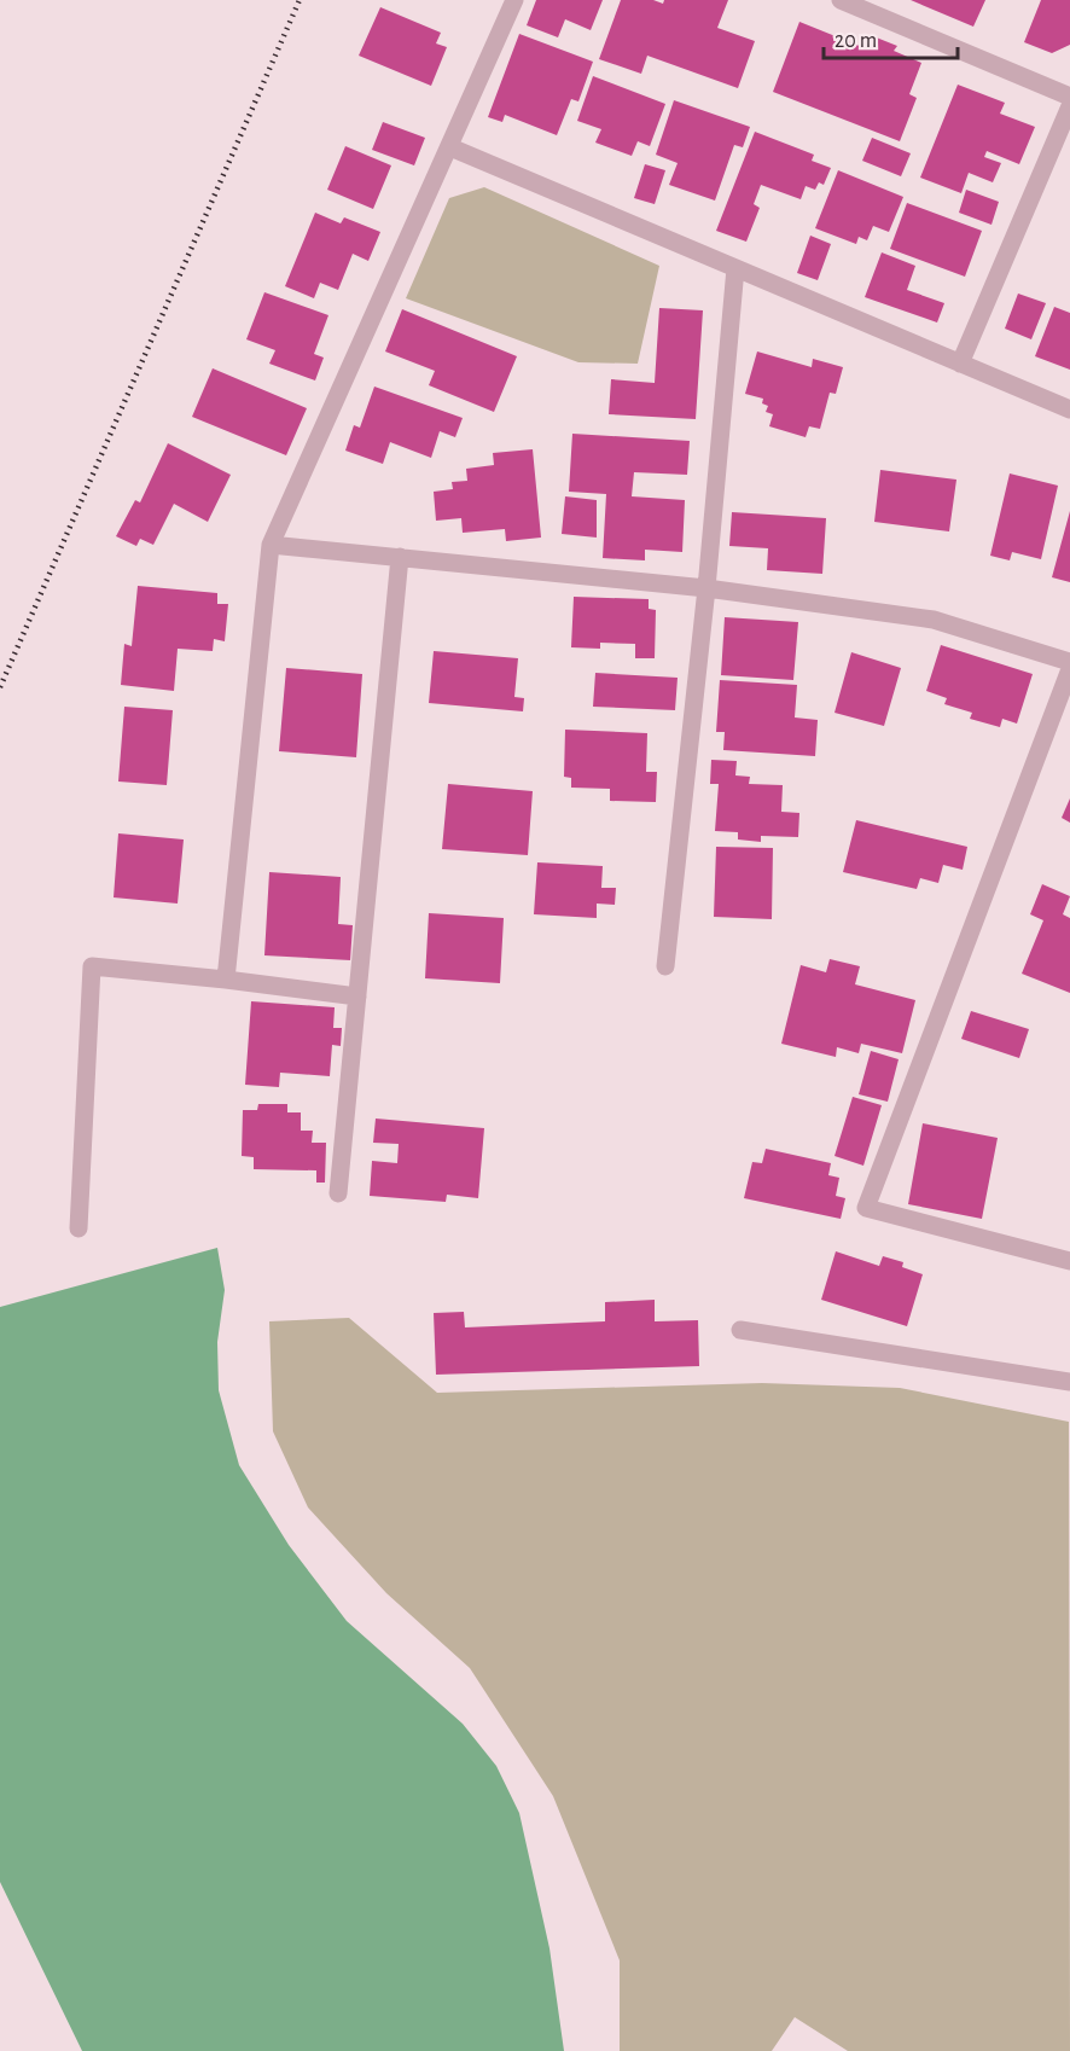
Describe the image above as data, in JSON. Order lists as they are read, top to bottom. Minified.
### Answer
{"scale_bar":"20 m"}
